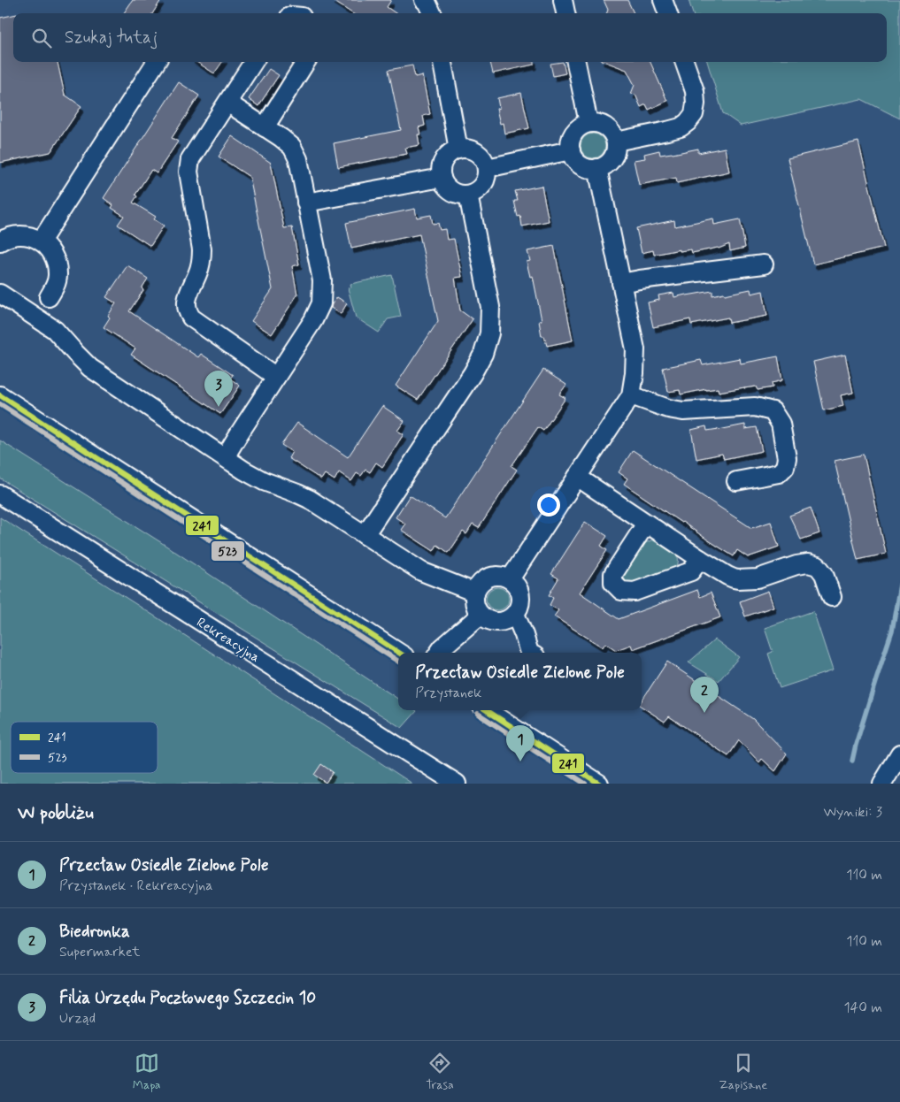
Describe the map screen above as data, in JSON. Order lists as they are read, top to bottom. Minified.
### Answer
{"streets":{"street":["Rekreacyjna"]},"lines":["transit line 241","transit line 523"],"legend":["241","523"],"page":{"search":"Szukaj tutaj","pins":["3","2","1"],"popup":["Przecław Osiedle Zielone Pole","Przystanek"],"heading":["W pobliżu","Wyniki: 3"],"list":[{"mark":"1","name":"Przecław Osiedle Zielone Pole","note":"Przystanek · Rekreacyjna","value":"110 m"},{"mark":"2","name":"Biedronka","note":"Supermarket","value":"110 m"},{"mark":"3","name":"Filia Urzędu Pocztowego Szczecin 10","note":"Urząd","value":"140 m"}],"nav":["Mapa","Trasa","Zapisane"]}}
